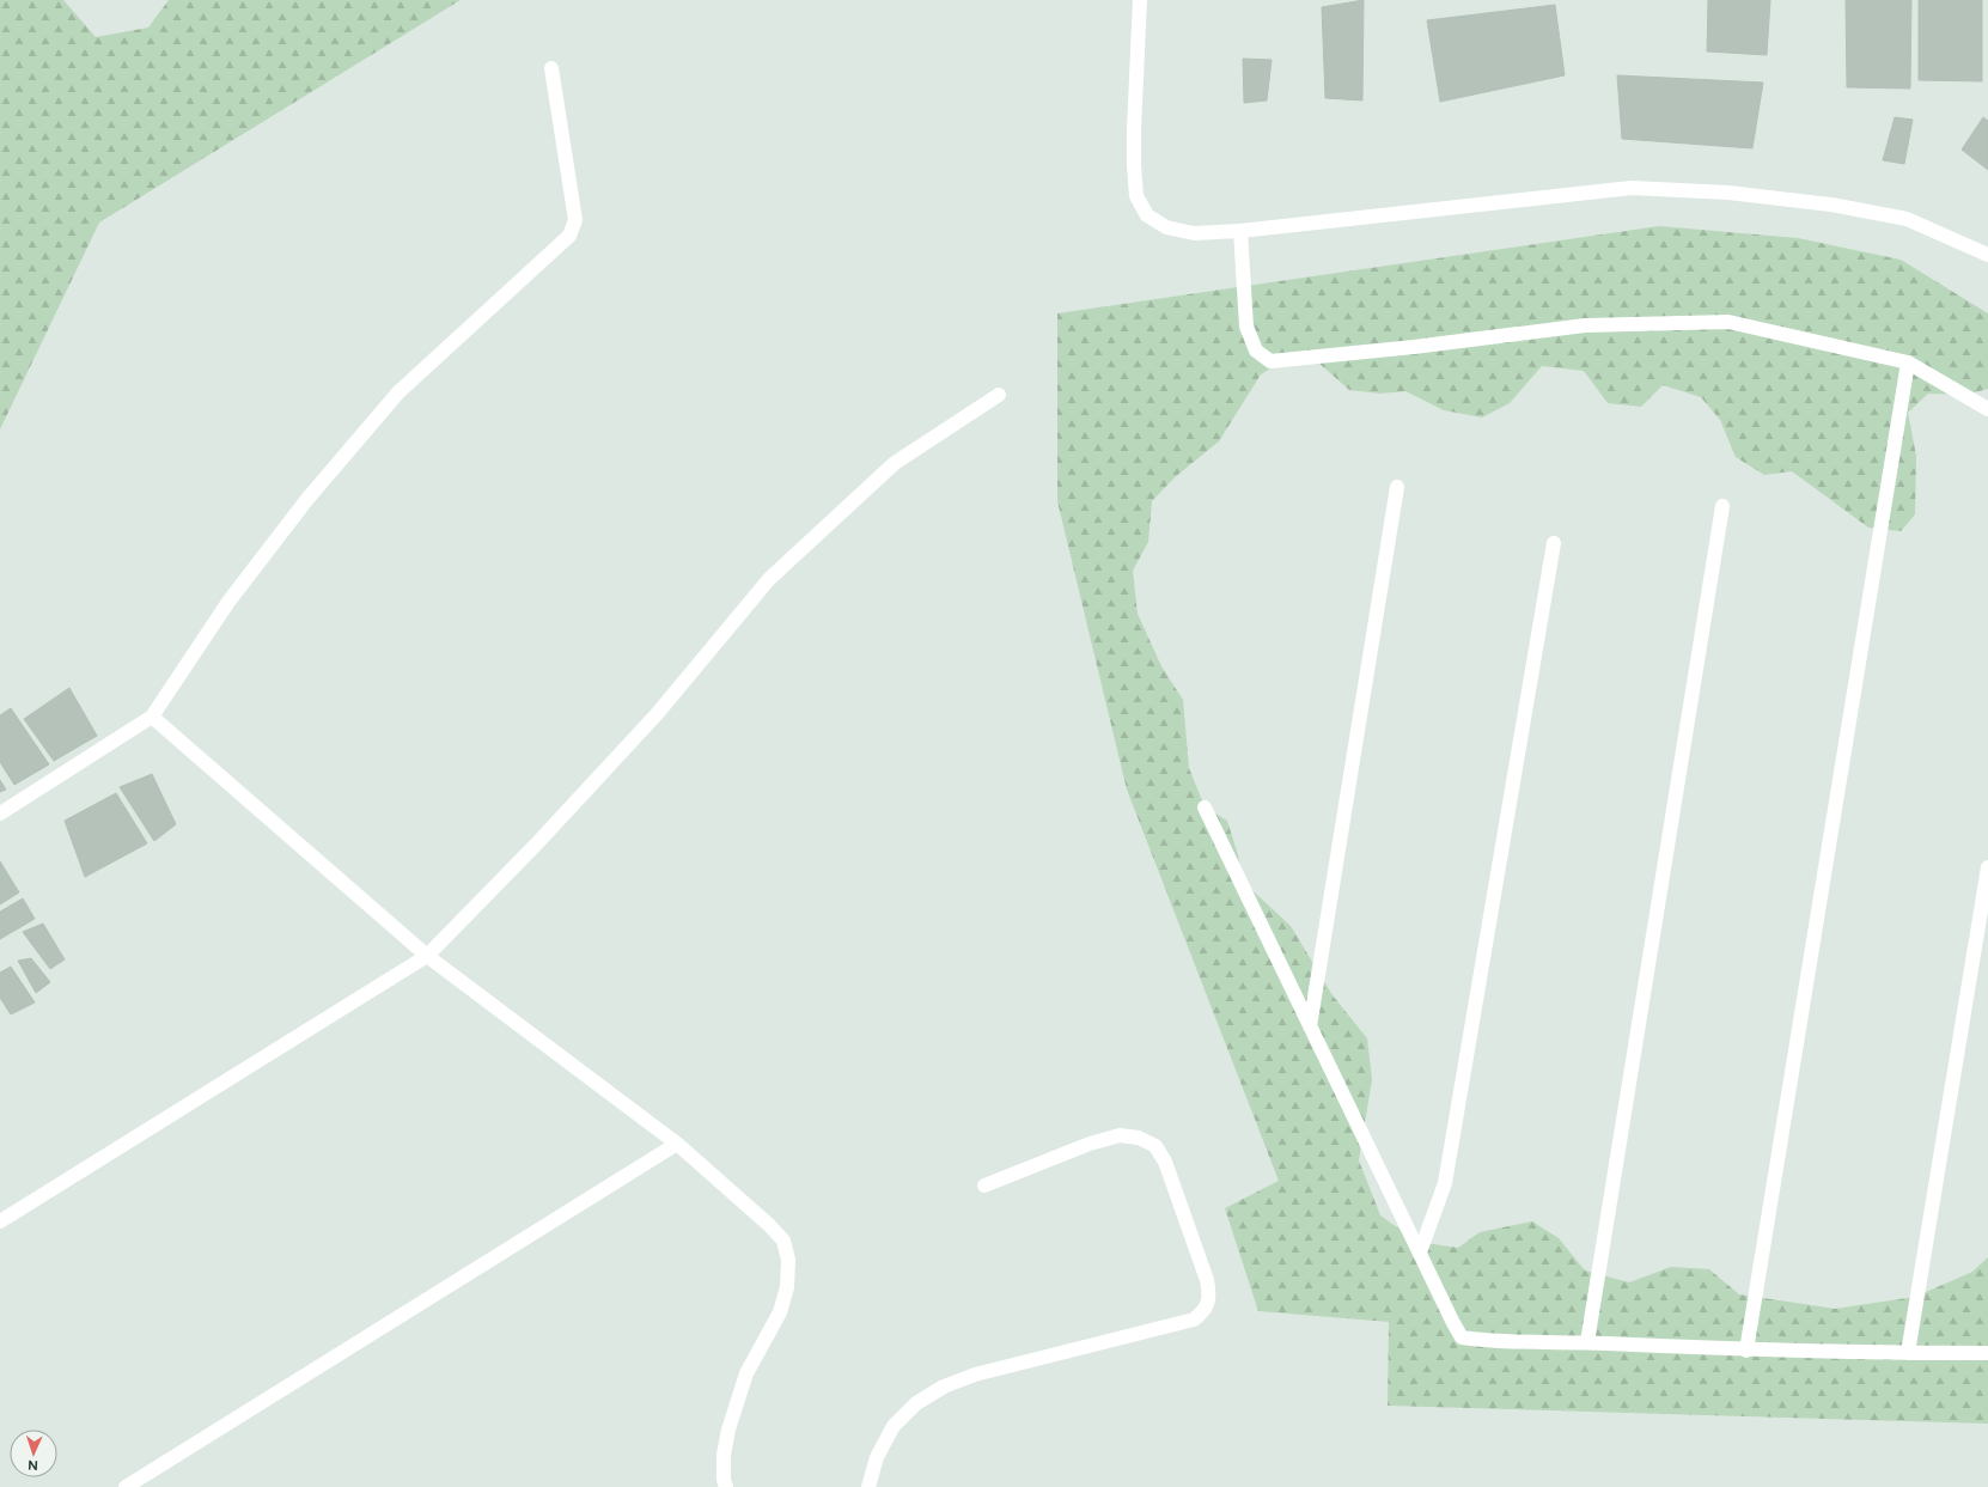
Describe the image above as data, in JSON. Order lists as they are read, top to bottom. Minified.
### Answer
{"north":"bottom"}
